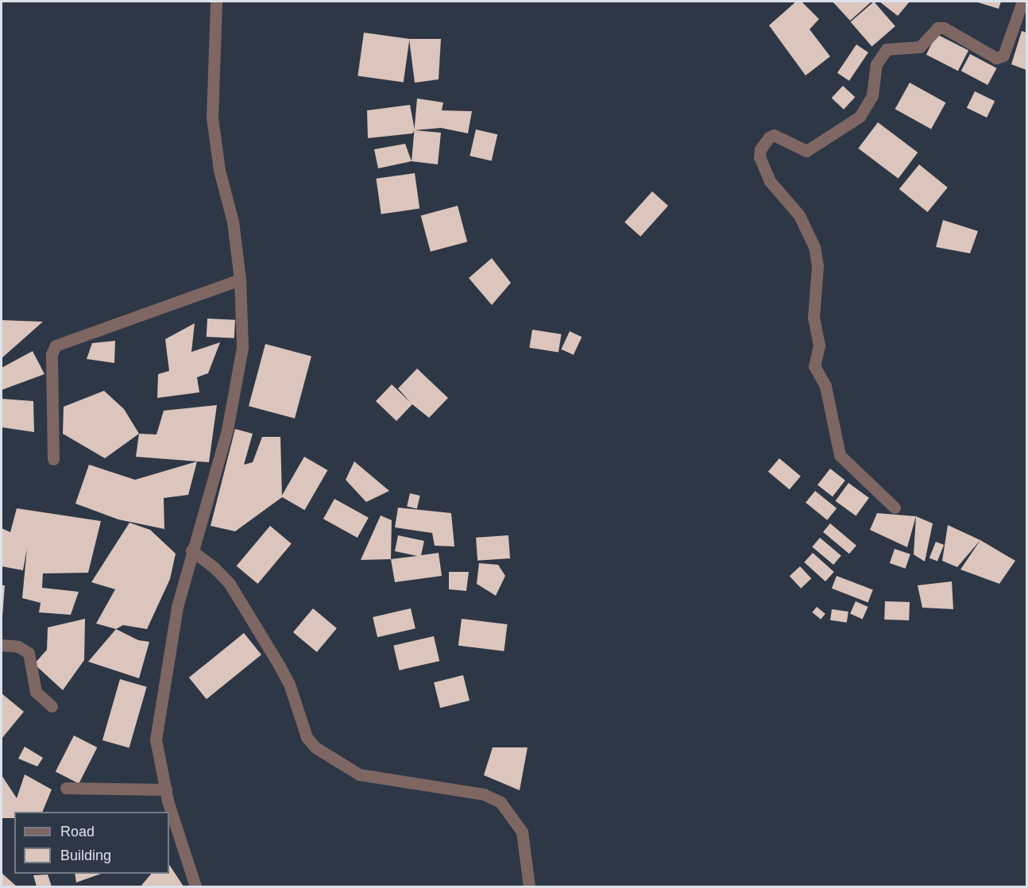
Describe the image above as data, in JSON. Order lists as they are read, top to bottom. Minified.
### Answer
{"legend":["Road","Building"]}
